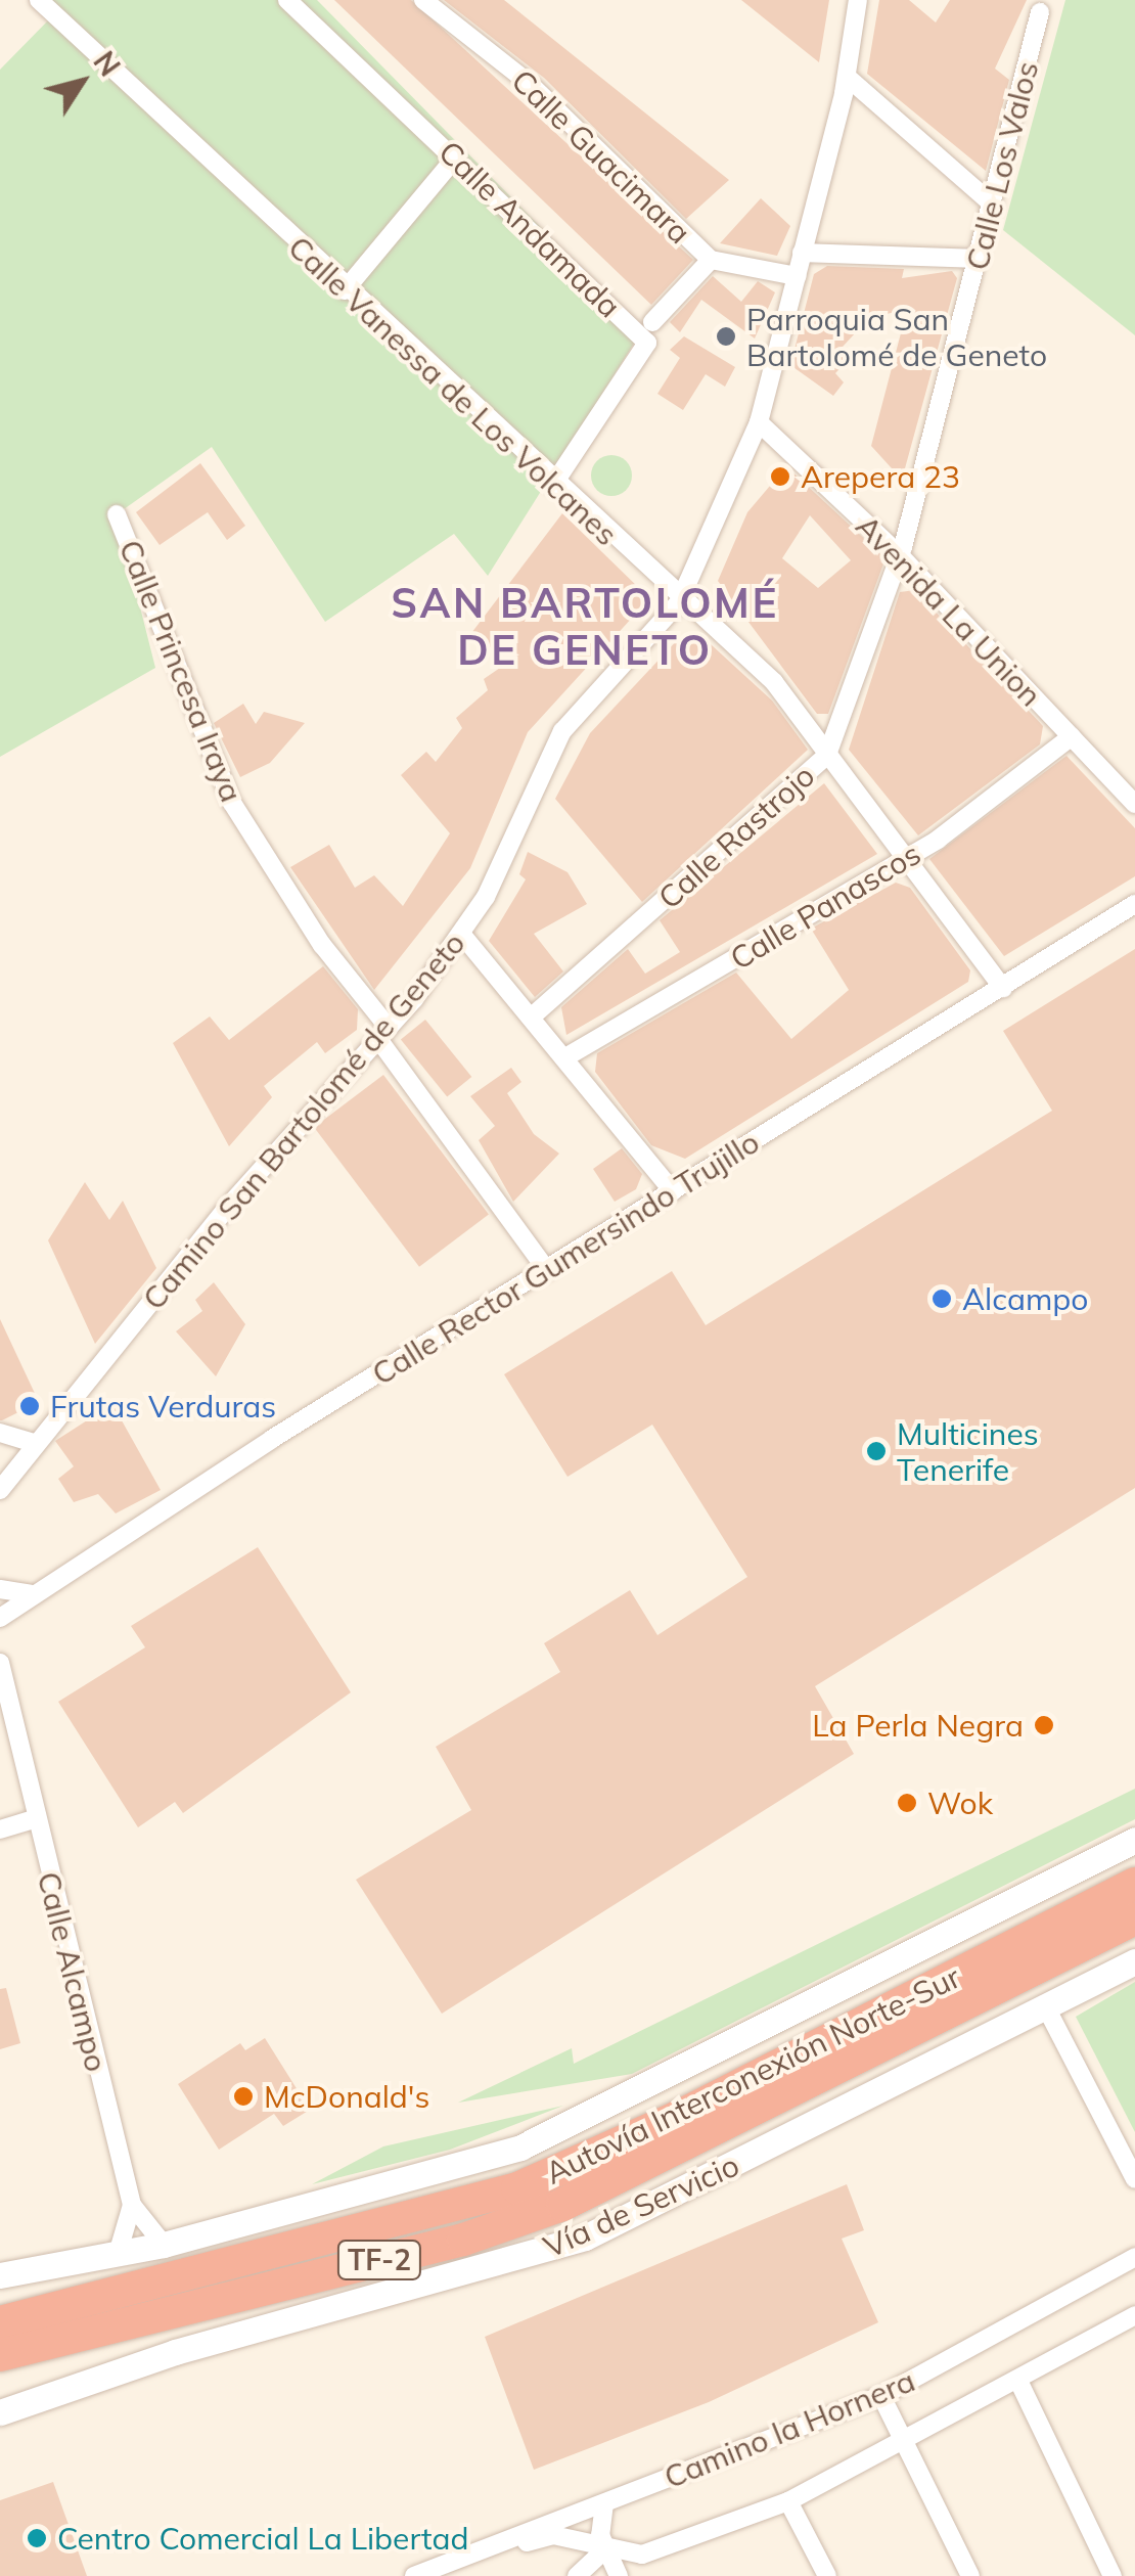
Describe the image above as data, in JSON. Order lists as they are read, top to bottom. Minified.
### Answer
{"streets":{"highway":["Autovía Interconexión Norte-Sur","TF-2"],"street":["Calle Guacimara","Calle Los Valos","Calle Andamada","Calle Vanessa de Los Volcanes","Avenida La Union","Calle Princesa Iraya","Calle Rastrojo","Calle Panascos","Camino San Bartolomé de Geneto","Calle Rector Gumersindo Trujillo","Calle Alcampo","Vía de Servicio","Camino la Hornera"]},"crossings":[["Calle Guacimara","Camino San Bartolomé de Geneto"],["Calle Los Valos","Avenida La Union"],["Calle Los Valos","Calle Rastrojo"],["Calle Andamada","Calle Vanessa de Los Volcanes"],["Calle Vanessa de Los Volcanes","Calle Rastrojo"],["Calle Vanessa de Los Volcanes","Calle Panascos"],["Calle Vanessa de Los Volcanes","Camino San Bartolomé de Geneto"],["Calle Vanessa de Los Volcanes","Calle Rector Gumersindo Trujillo"],["Avenida La Union","Calle Rastrojo"],["Avenida La Union","Calle Panascos"],["Avenida La Union","Camino San Bartolomé de Geneto"],["Calle Princesa Iraya","Camino San Bartolomé de Geneto"],["Calle Princesa Iraya","Calle Rector Gumersindo Trujillo"]],"districts":["SAN BARTOLOMÉ DE GENETO"],"places":["Parroquia San Bartolomé de Geneto","Arepera 23","Alcampo","Frutas Verduras","Multicines Tenerife","La Perla Negra","Wok","McDonald's","Centro Comercial La Libertad"],"north":"top right"}
